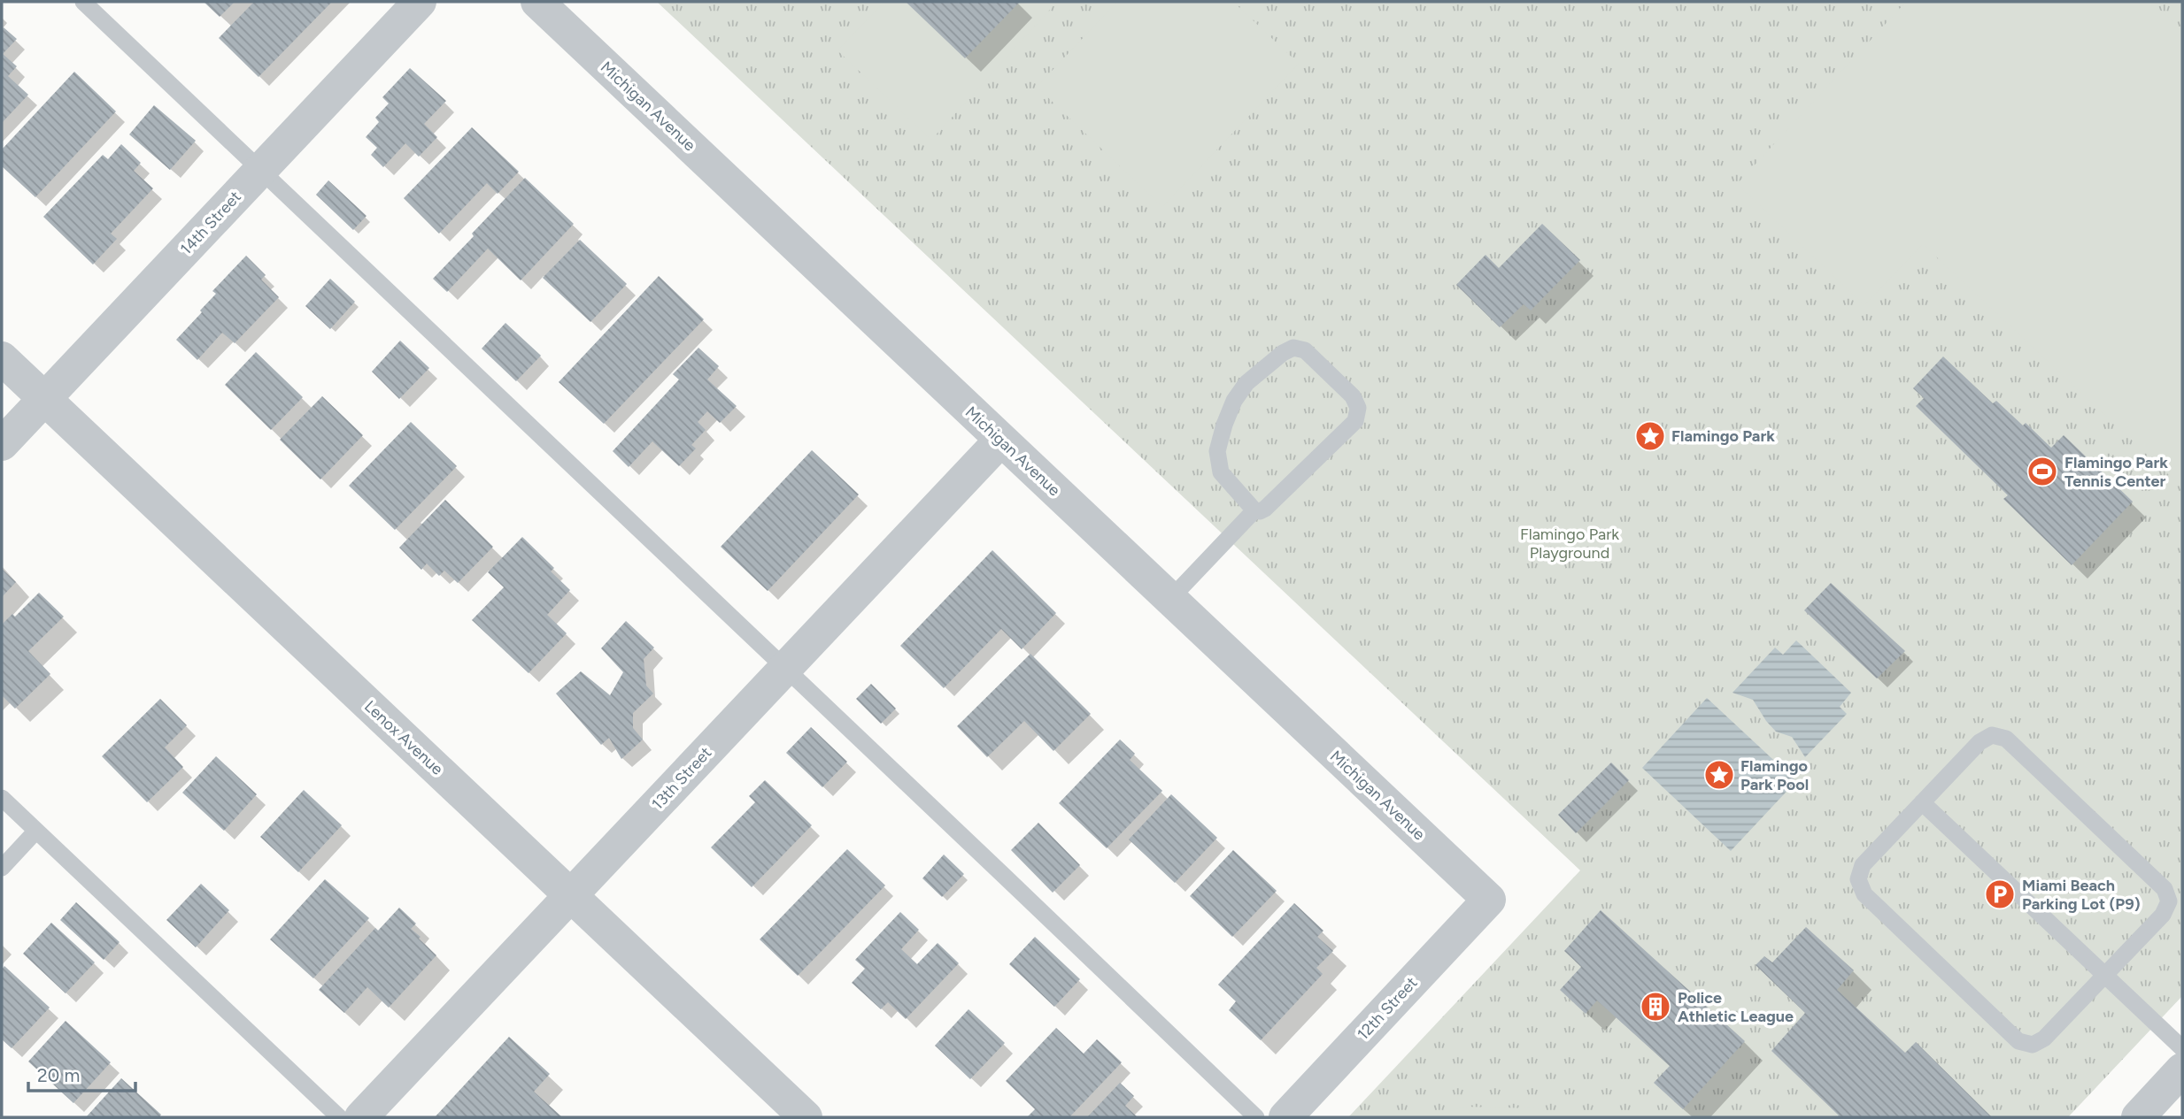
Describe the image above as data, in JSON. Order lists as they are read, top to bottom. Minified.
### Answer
{"streets":{"street":["Michigan Avenue","14th Street","Lenox Avenue","13th Street","12th Street"]},"crossings":[["Michigan Avenue","13th Street"],["Michigan Avenue","12th Street"],["14th Street","Lenox Avenue"],["Lenox Avenue","13th Street"]],"parks":["Flamingo Park Playground"],"places":{"place":["Flamingo Park","Flamingo Park Pool"],"sports":["Flamingo Park Tennis Center"],"parking":["Miami Beach Parking Lot (P9)"],"building":["Police Athletic League"]},"scale_bar":"20 m"}
